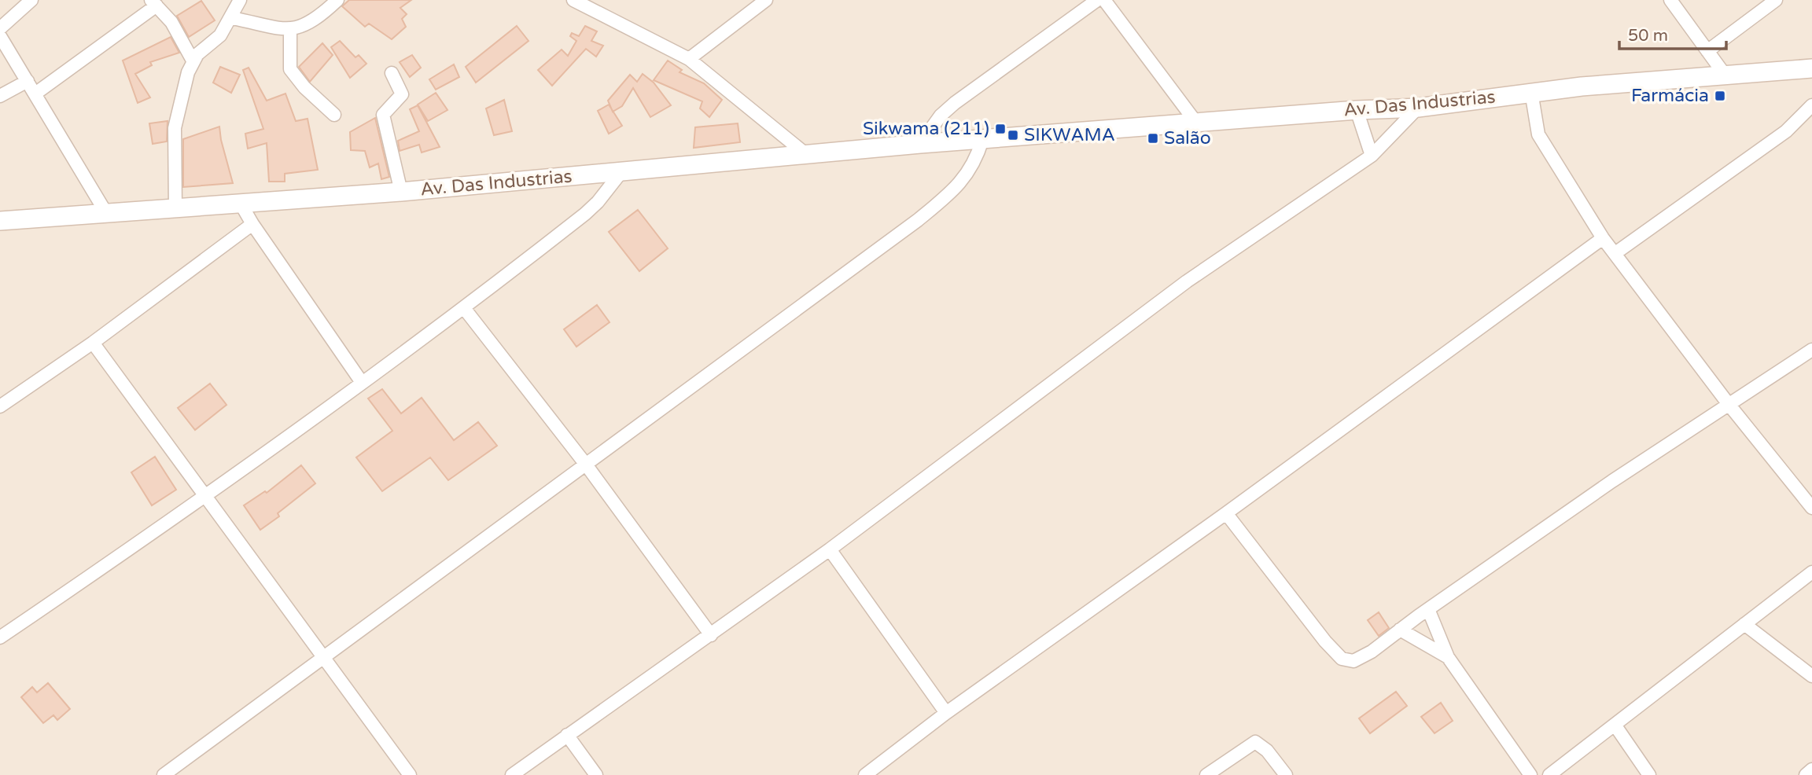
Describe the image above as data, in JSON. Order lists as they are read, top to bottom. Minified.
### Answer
{"streets":{"main road":["Av. Das Industrias"]},"places":{"transit":["Farmácia","Sikwama (211)","SIKWAMA","Salão"]},"scale_bar":"50 m"}
